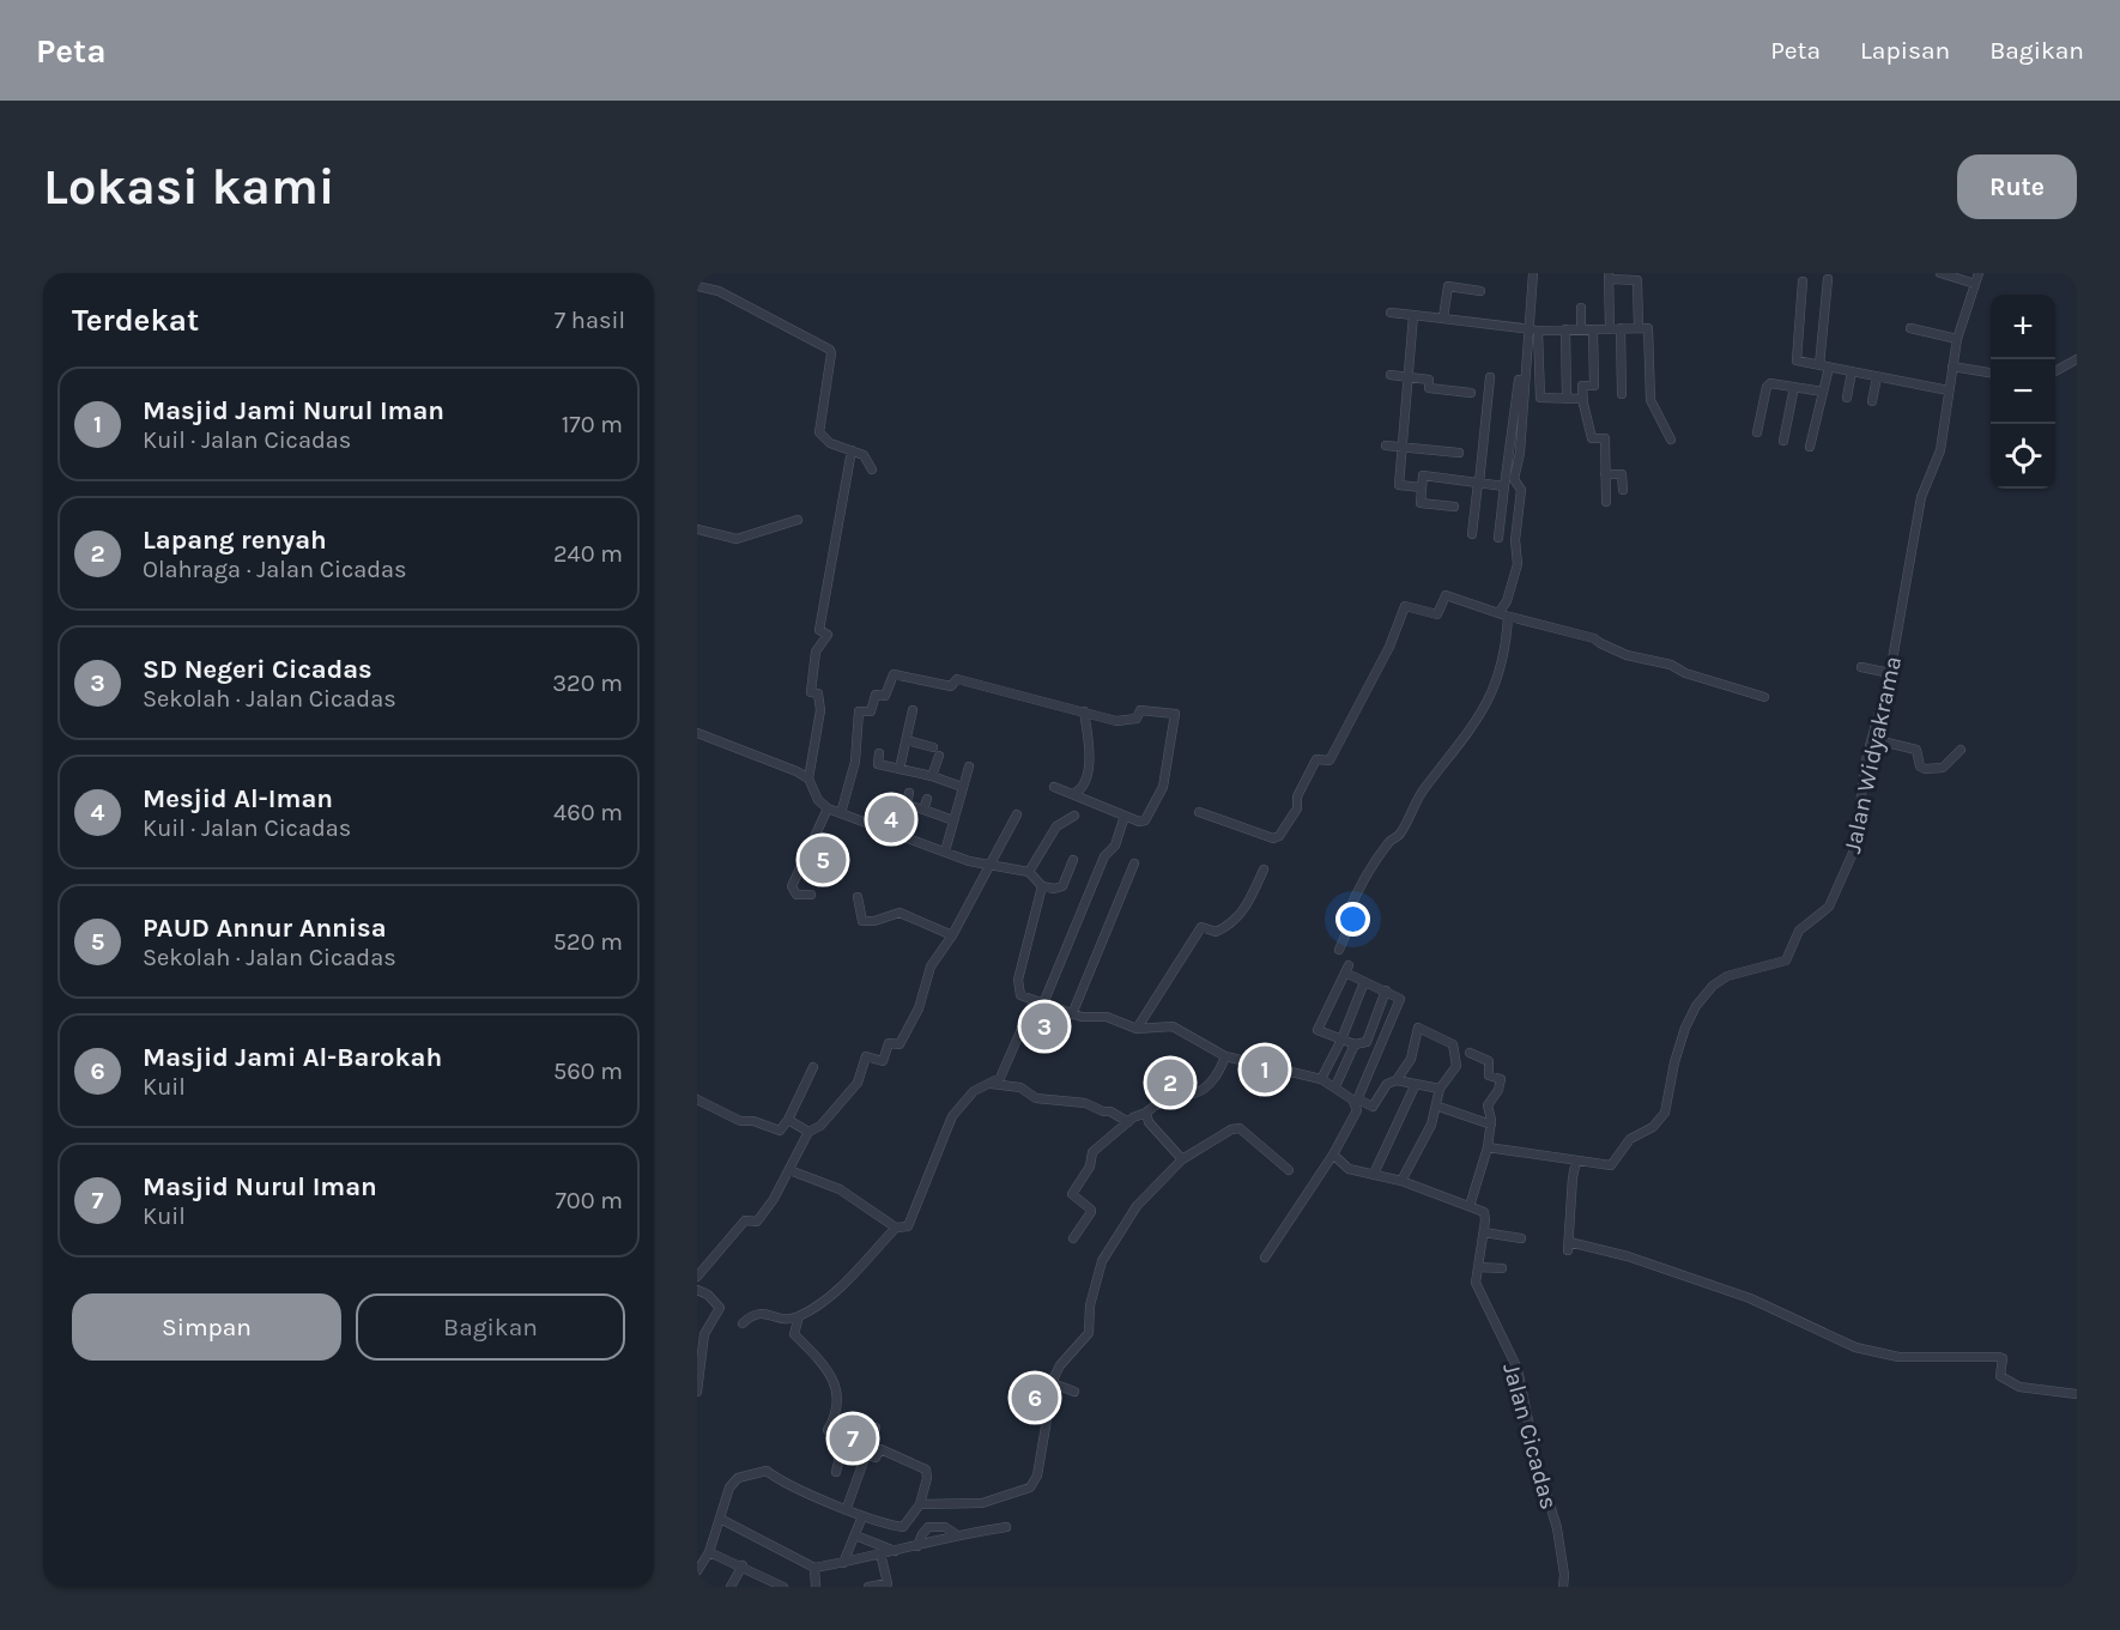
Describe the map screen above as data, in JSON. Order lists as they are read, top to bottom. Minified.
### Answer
{"streets":{"street":["Jalan Widyakrama","Jalan Cicadas"]},"page":{"header":"Peta","nav":["Peta","Lapisan","Bagikan"],"buttons":["Rute",["Simpan","Bagikan"]],"title":"Lokasi kami","heading":["Terdekat","7 hasil"],"map_buttons":["+","−"],"list":[{"mark":"1","name":"Masjid Jami Nurul Iman","note":"Kuil · Jalan Cicadas","value":"170 m"},{"mark":"2","name":"Lapang renyah","note":"Olahraga · Jalan Cicadas","value":"240 m"},{"mark":"3","name":"SD Negeri Cicadas","note":"Sekolah · Jalan Cicadas","value":"320 m"},{"mark":"4","name":"Mesjid Al-Iman","note":"Kuil · Jalan Cicadas","value":"460 m"},{"mark":"5","name":"PAUD Annur Annisa","note":"Sekolah · Jalan Cicadas","value":"520 m"},{"mark":"6","name":"Masjid Jami Al-Barokah","note":"Kuil","value":"560 m"},{"mark":"7","name":"Masjid Nurul Iman","note":"Kuil","value":"700 m"}],"pins":["4","5","3","1","2","6","7"]}}
